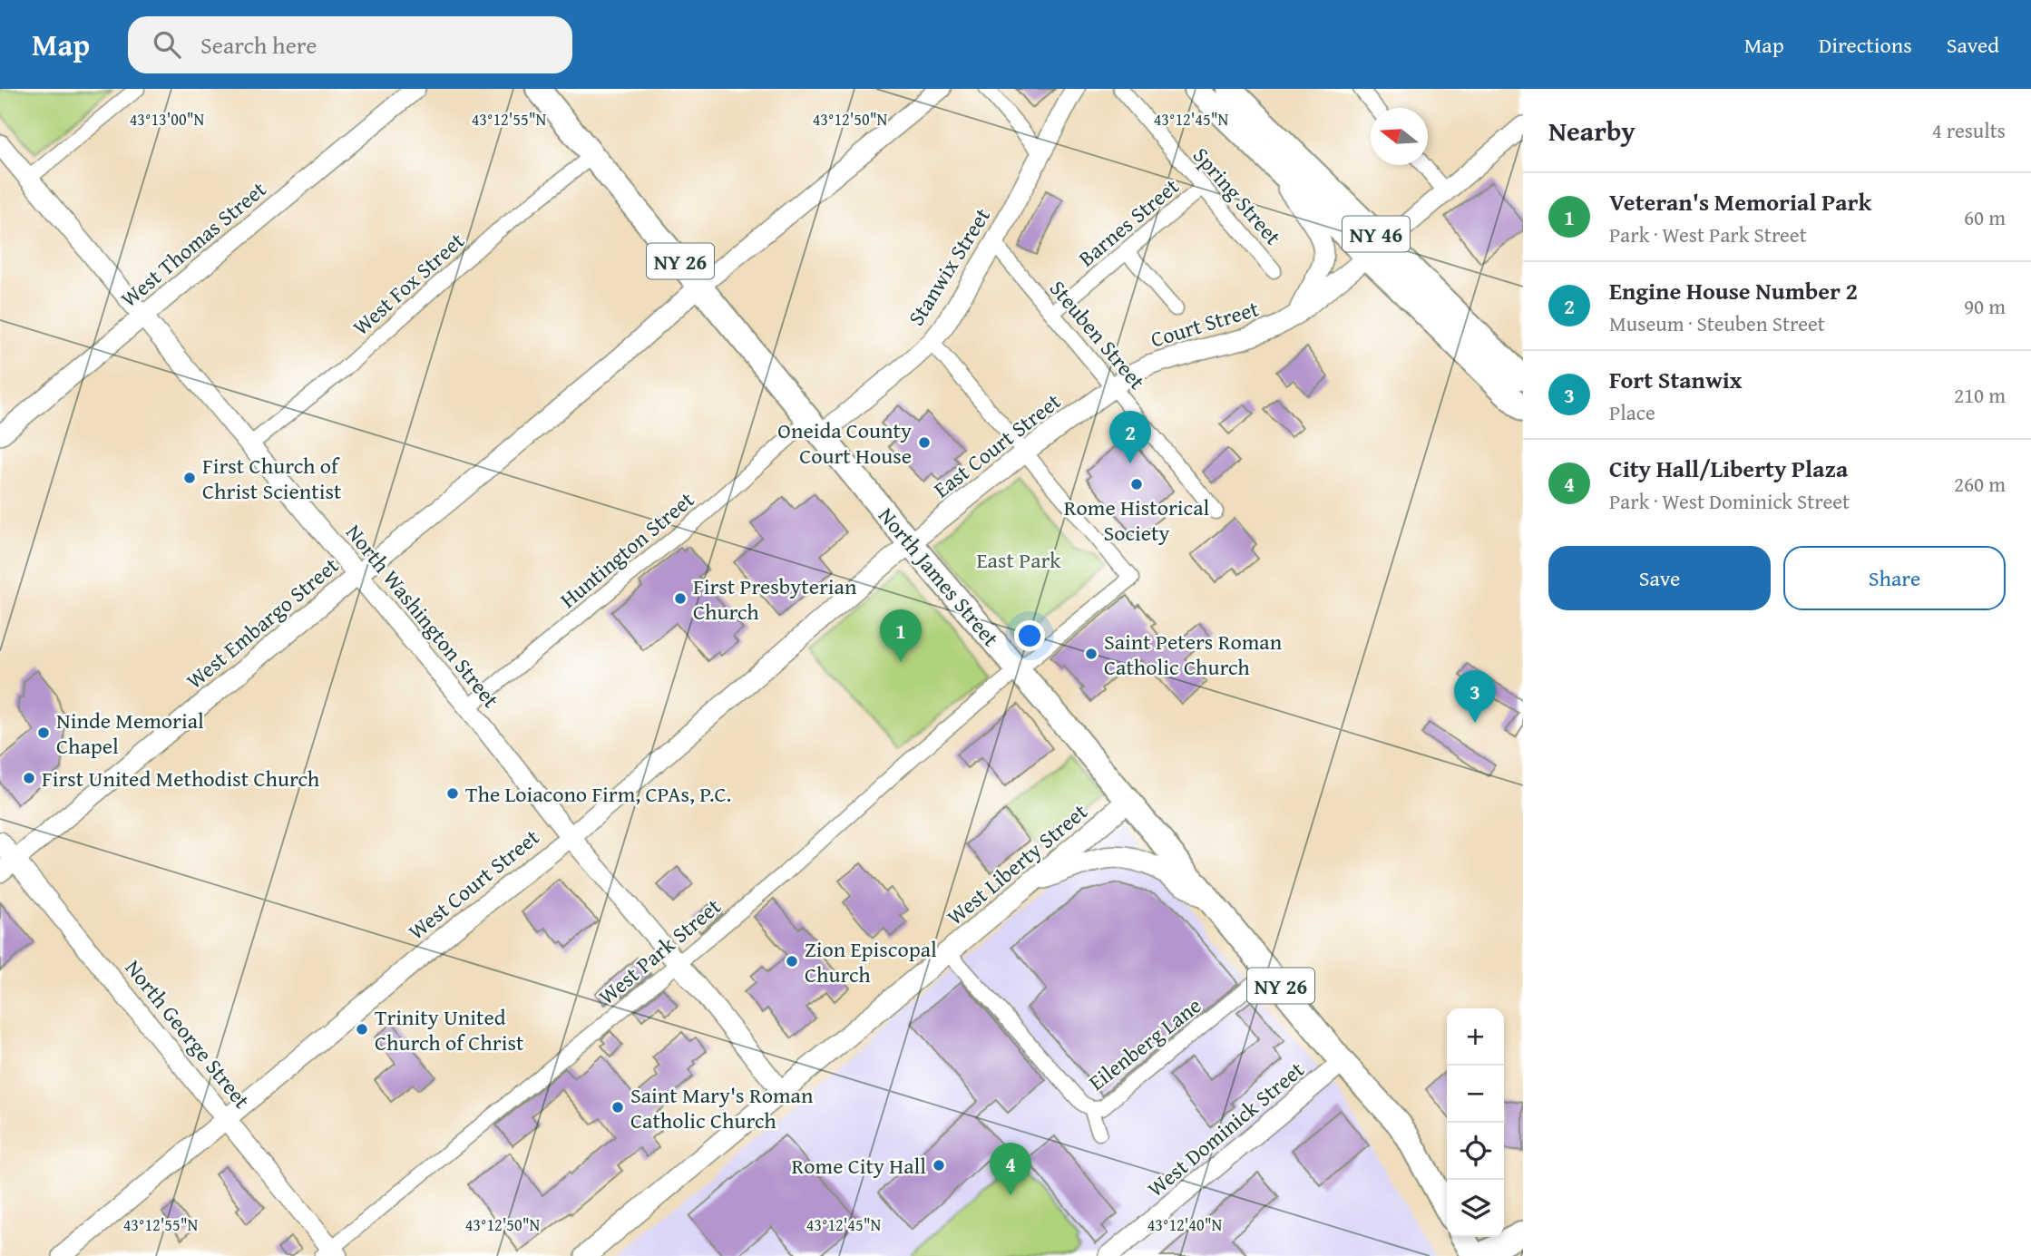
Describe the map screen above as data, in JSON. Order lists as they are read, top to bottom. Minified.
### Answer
{"streets":{"main road":["NY 46","NY 26","North James Street","West Liberty Street"],"street":["Spring Street","Barnes Street","West Thomas Street","Stanwix Street","West Fox Street","Court Street","Steuben Street","East Court Street","Huntington Street","North Washington Street","West Embargo Street","West Court Street","West Park Street","North George Street","Eilenberg Lane","West Dominick Street"]},"crossings":[["Spring Street","Barnes Street"],["Barnes Street","Steuben Street"],["NY 46","Court Street"],["West Thomas Street","North Washington Street"],["Stanwix Street","Steuben Street"],["Stanwix Street","Huntington Street"],["Stanwix Street","North James Street"],["West Fox Street","North James Street"],["West Fox Street","North Washington Street"],["Court Street","Steuben Street"],["Court Street","East Court Street"],["Steuben Street","East Court Street"],["East Court Street","North James Street"],["East Court Street","West Court Street"],["East Court Street","West Park Street"],["Huntington Street","North James Street"],["Huntington Street","North Washington Street"],["North James Street","West Embargo Street"],["North James Street","West Liberty Street"],["North James Street","West Court Street"],["North James Street","West Park Street"],["North James Street","Eilenberg Lane"],["North James Street","West Dominick Street"],["North Washington Street","West Embargo Street"],["North Washington Street","West Liberty Street"],["North Washington Street","West Court Street"],["North Washington Street","West Park Street"],["West Embargo Street","North George Street"],["West Liberty Street","Eilenberg Lane"],["West Court Street","North George Street"],["West Park Street","North George Street"]],"parks":["East Park"],"places":["Oneida County Court House","First Church of Christ Scientist","Rome Historical Society","First Presbyterian Church","Saint Peters Roman Catholic Church","Ninde Memorial Chapel","First United Methodist Church","The Loiacono Firm, CPAs, P.C.","Zion Episcopal Church","Trinity United Church of Christ","Saint Mary's Roman Catholic Church","Rome City Hall"],"north":"left","page":{"header":"Map","search":"Search here","nav":["Map","Directions","Saved"],"heading":["Nearby","4 results"],"list":[{"mark":"1","name":"Veteran's Memorial Park","note":"Park · West Park Street","value":"60 m"},{"mark":"2","name":"Engine House Number 2","note":"Museum · Steuben Street","value":"90 m"},{"mark":"3","name":"Fort Stanwix","note":"Place","value":"210 m"},{"mark":"4","name":"City Hall/Liberty Plaza","note":"Park · West Dominick Street","value":"260 m"}],"pins":["2","1","3","4"],"buttons":["Save","Share"],"map_buttons":["+","−"]},"coordinates":["43°13'00\"N","43°12'55\"N","43°12'50\"N","43°12'45\"N","43°12'40\"N"]}
